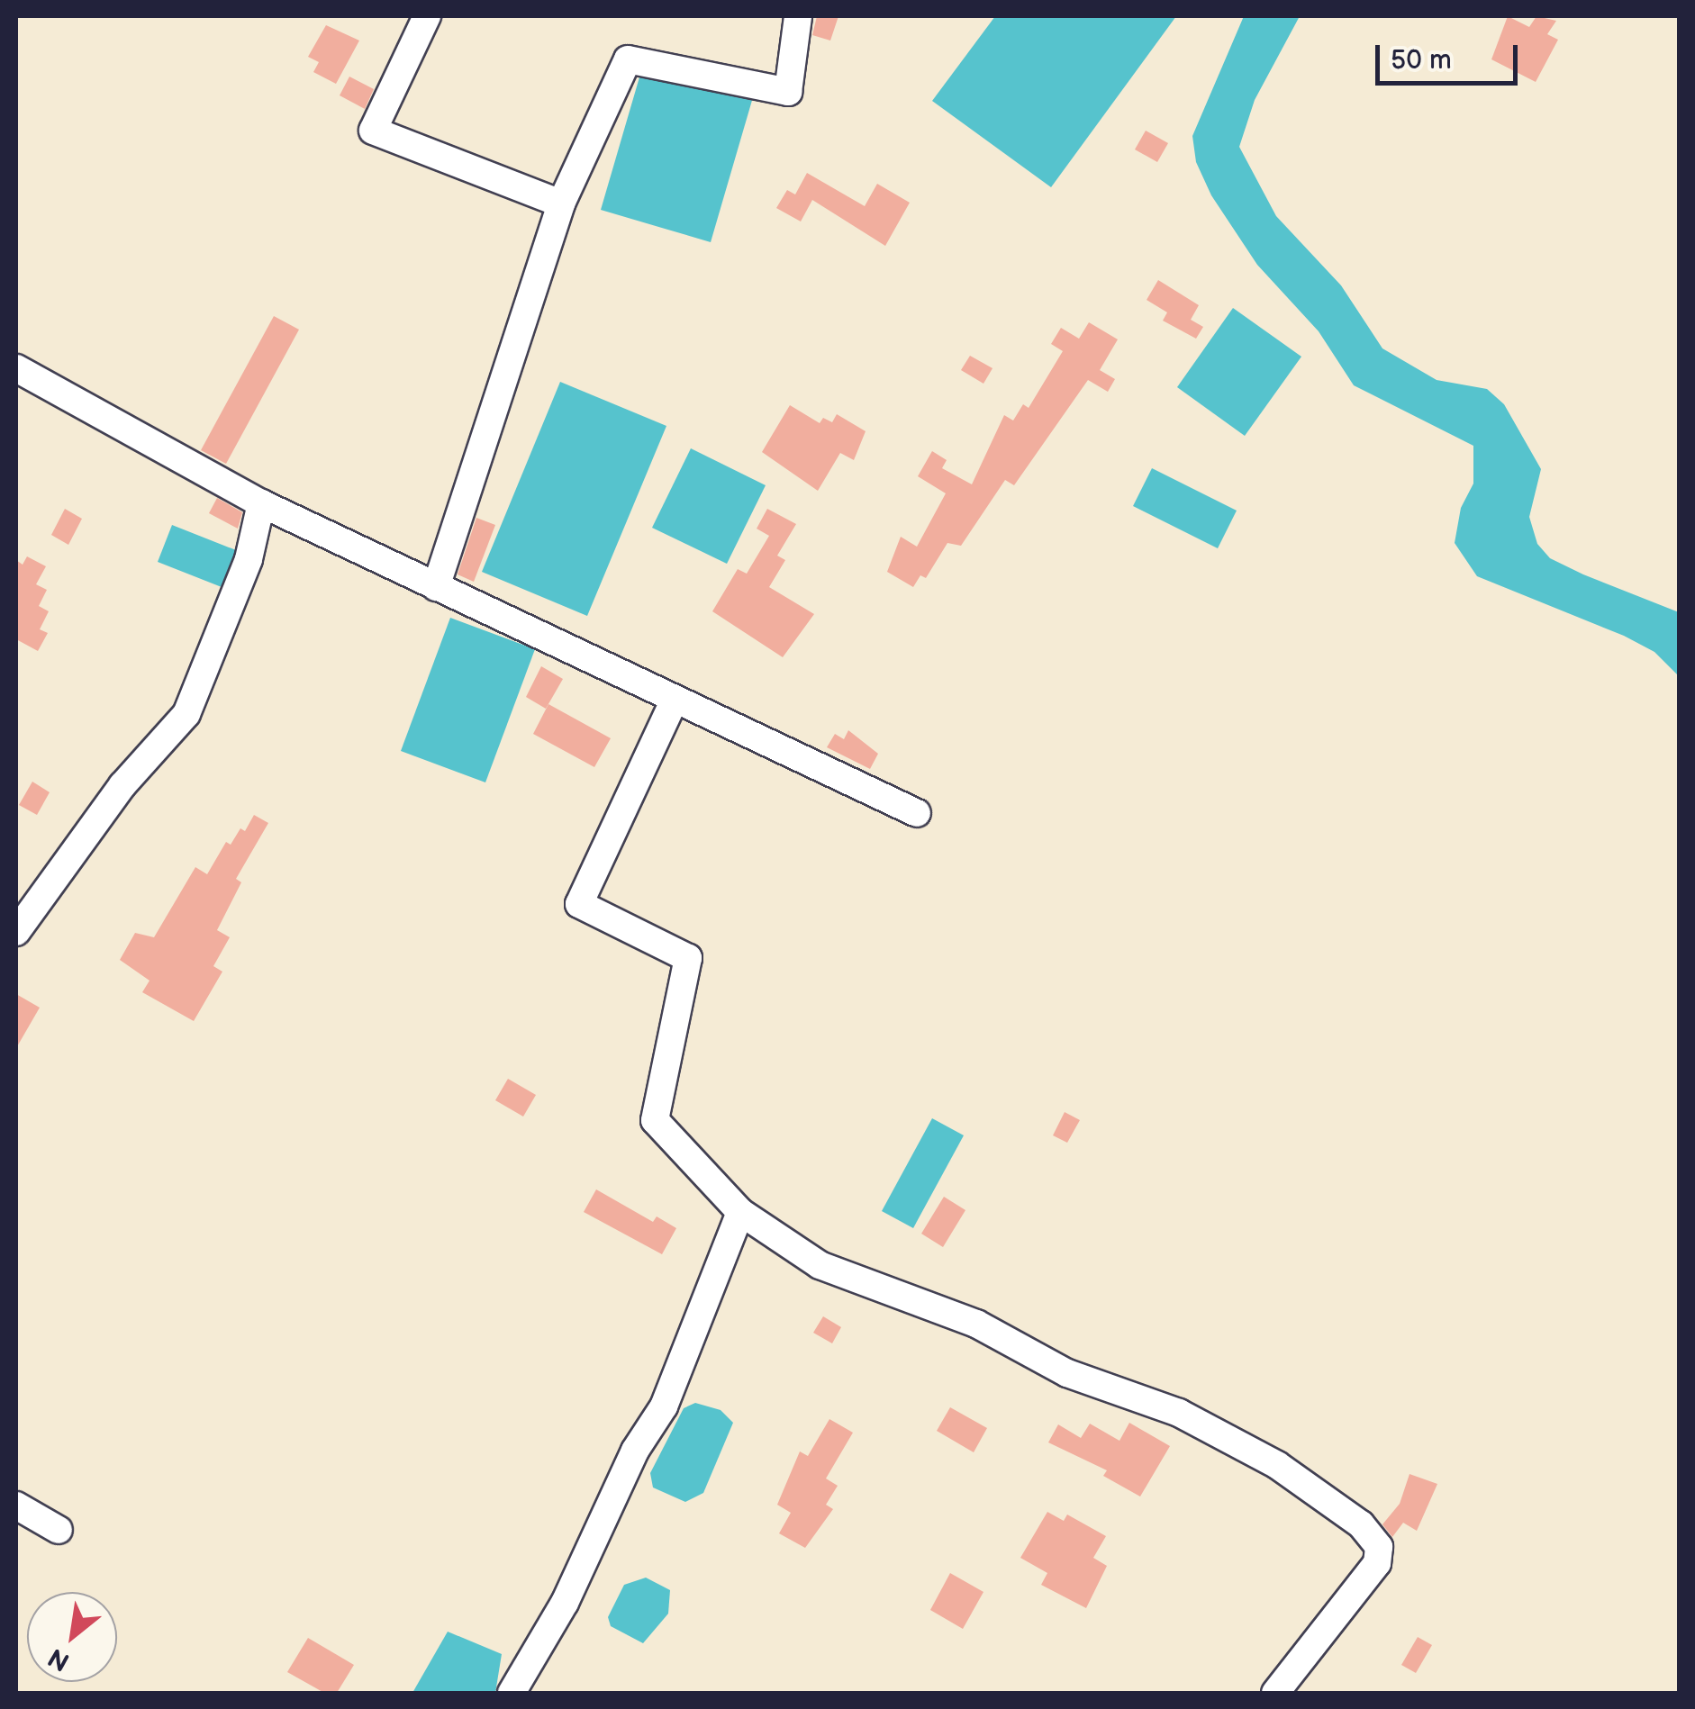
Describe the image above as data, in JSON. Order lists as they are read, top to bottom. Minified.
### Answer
{"scale_bar":"50 m","north":"bottom left"}
